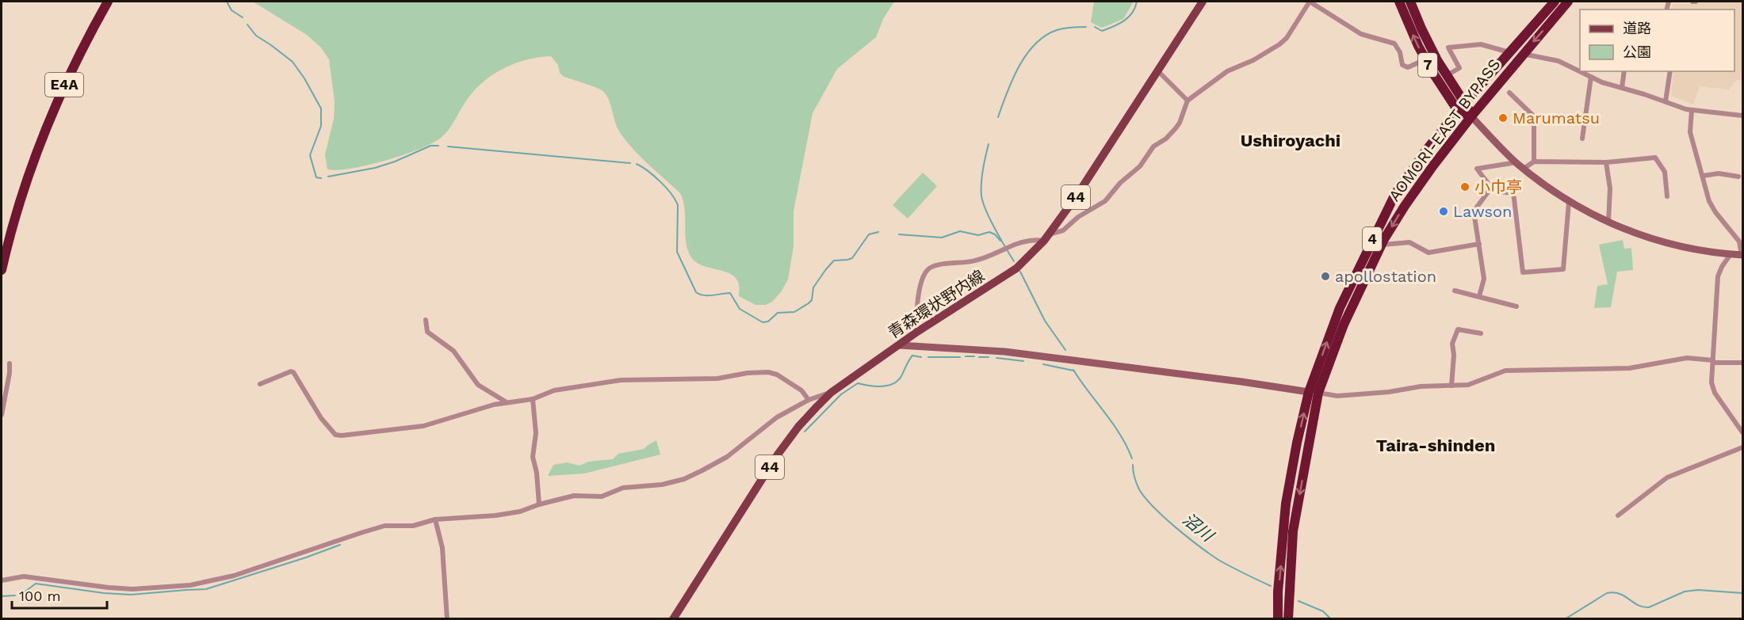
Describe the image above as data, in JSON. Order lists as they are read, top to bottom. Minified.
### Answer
{"streets":{"highway":["7","E4A","AOMORI-EAST BYPASS","4"],"main road":["44","青森環状野内線"]},"crossings":[["7","AOMORI-EAST BYPASS"]],"districts":["Ushiroyachi","Taira-shinden"],"water":["沼川"],"places":["Marumatsu","小巾亭","Lawson","apollostation"],"legend":["道路","公園"],"scale_bar":"100 m"}
